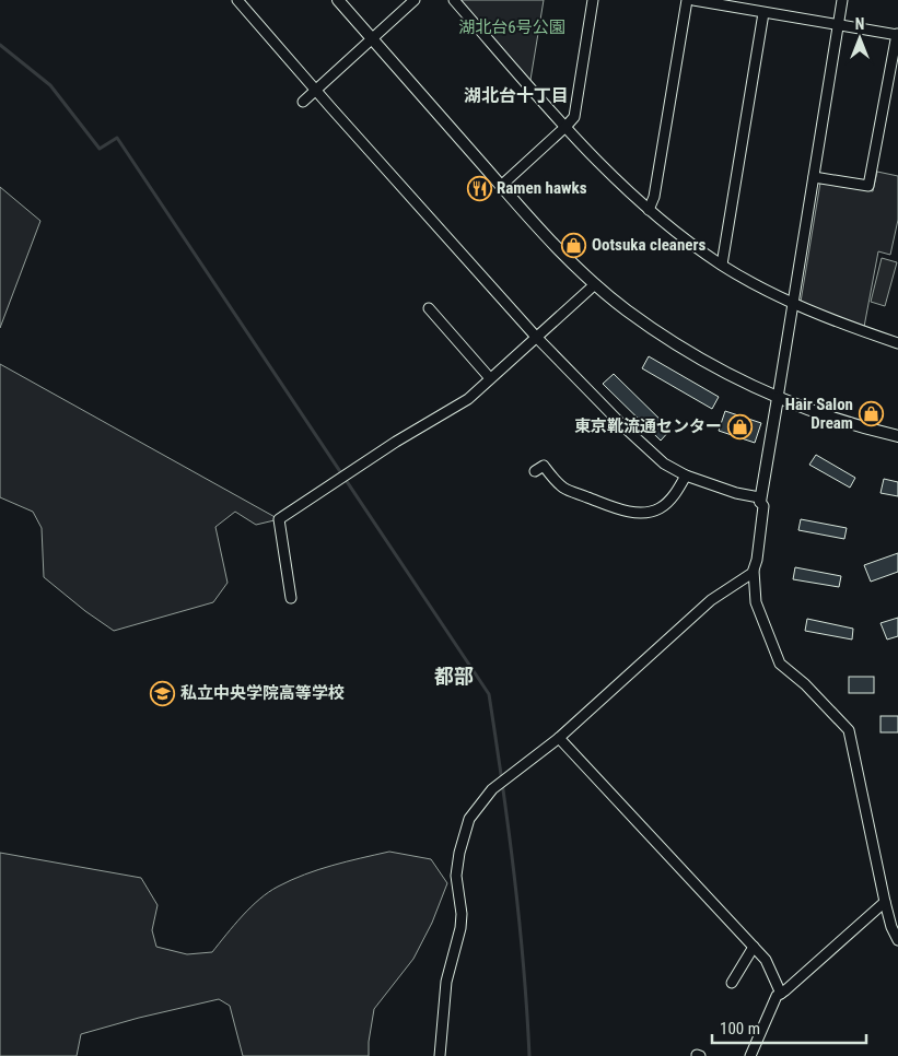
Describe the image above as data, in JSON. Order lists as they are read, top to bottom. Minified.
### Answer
{"districts":["湖北台十丁目","都部"],"parks":["湖北台6号公園"],"places":{"restaurant":["Ramen hawks"],"shop":["Ootsuka cleaners","Hair Salon Dream","東京靴流通センター"],"school or university":["私立中央学院高等学校"]},"scale_bar":"100 m","north":"top"}
